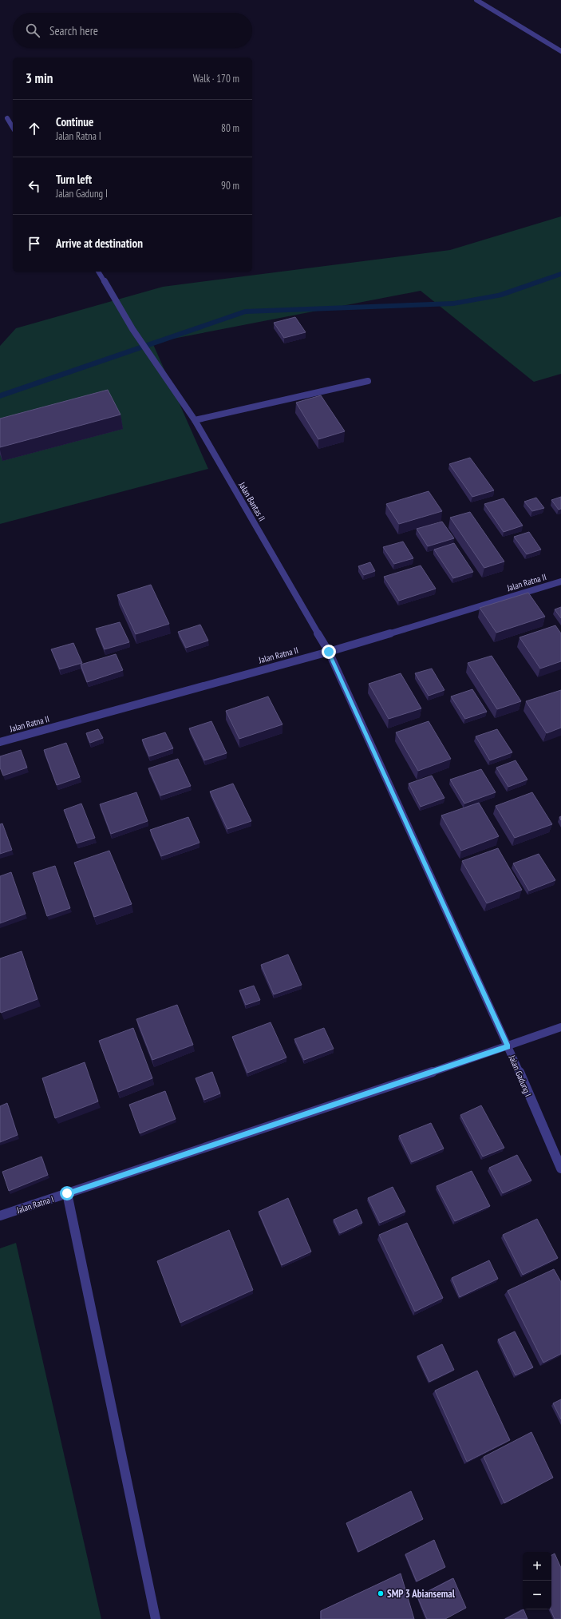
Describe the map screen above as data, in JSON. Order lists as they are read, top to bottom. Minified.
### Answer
{"streets":{"street":["Jalan Bantas II","Jalan Ratna II","Jalan Gadung I","Jalan Ratna I"]},"crossings":[["Jalan Bantas II","Jalan Ratna II"],["Jalan Bantas II","Jalan Gadung I"],["Jalan Ratna II","Jalan Gadung I"],["Jalan Gadung I","Jalan Ratna I"]],"places":["SMP 3 Abiansemal"],"page":{"search":"Search here","heading":["3 min","Walk · 170 m"],"list":[["Continue","Jalan Ratna I","80 m"],["Turn left","Jalan Gadung I","90 m"],"Arrive at destination"],"map_buttons":["+","−"]}}
